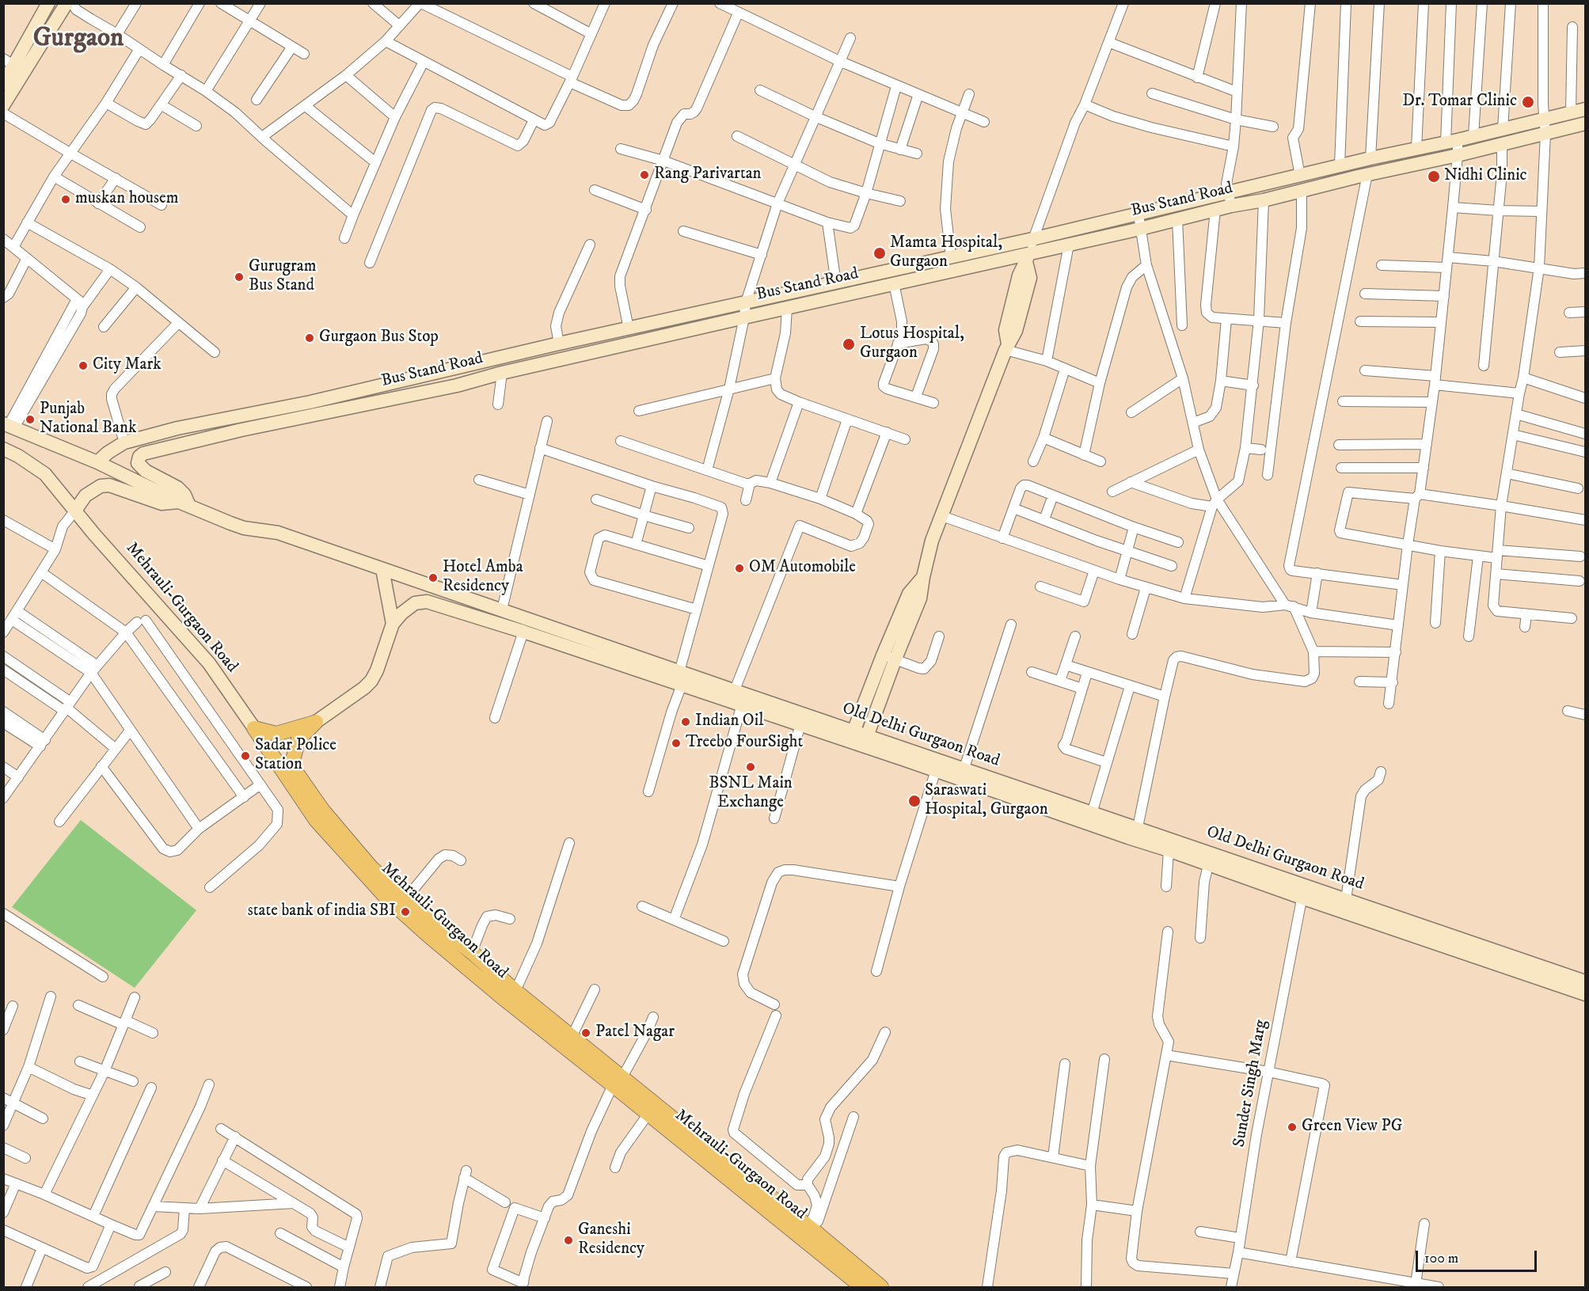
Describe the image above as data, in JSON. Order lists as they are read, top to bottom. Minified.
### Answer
{"streets":{"main road":["Mehrauli-Gurgaon Road"],"street":["Bus Stand Road","Old Delhi Gurgaon Road","Sunder Singh Marg"]},"crossings":[["Bus Stand Road","Old Delhi Gurgaon Road"],["Old Delhi Gurgaon Road","Sunder Singh Marg"]],"districts":["Gurgaon"],"places":["Dr. Tomar Clinic","Rang Parivartan","Nidhi Clinic","muskan housem","Mamta Hospital, Gurgaon","Gurugram Bus Stand","Gurgaon Bus Stop","Lotus Hospital, Gurgaon","City Mark","Punjab National Bank","OM Automobile","Hotel Amba Residency","Indian Oil","Treebo FourSight","Sadar Police Station","BSNL Main Exchange","Saraswati Hospital, Gurgaon","state bank of india SBI","Patel Nagar","Green View PG","Ganeshi Residency"],"scale_bar":"100 m"}
